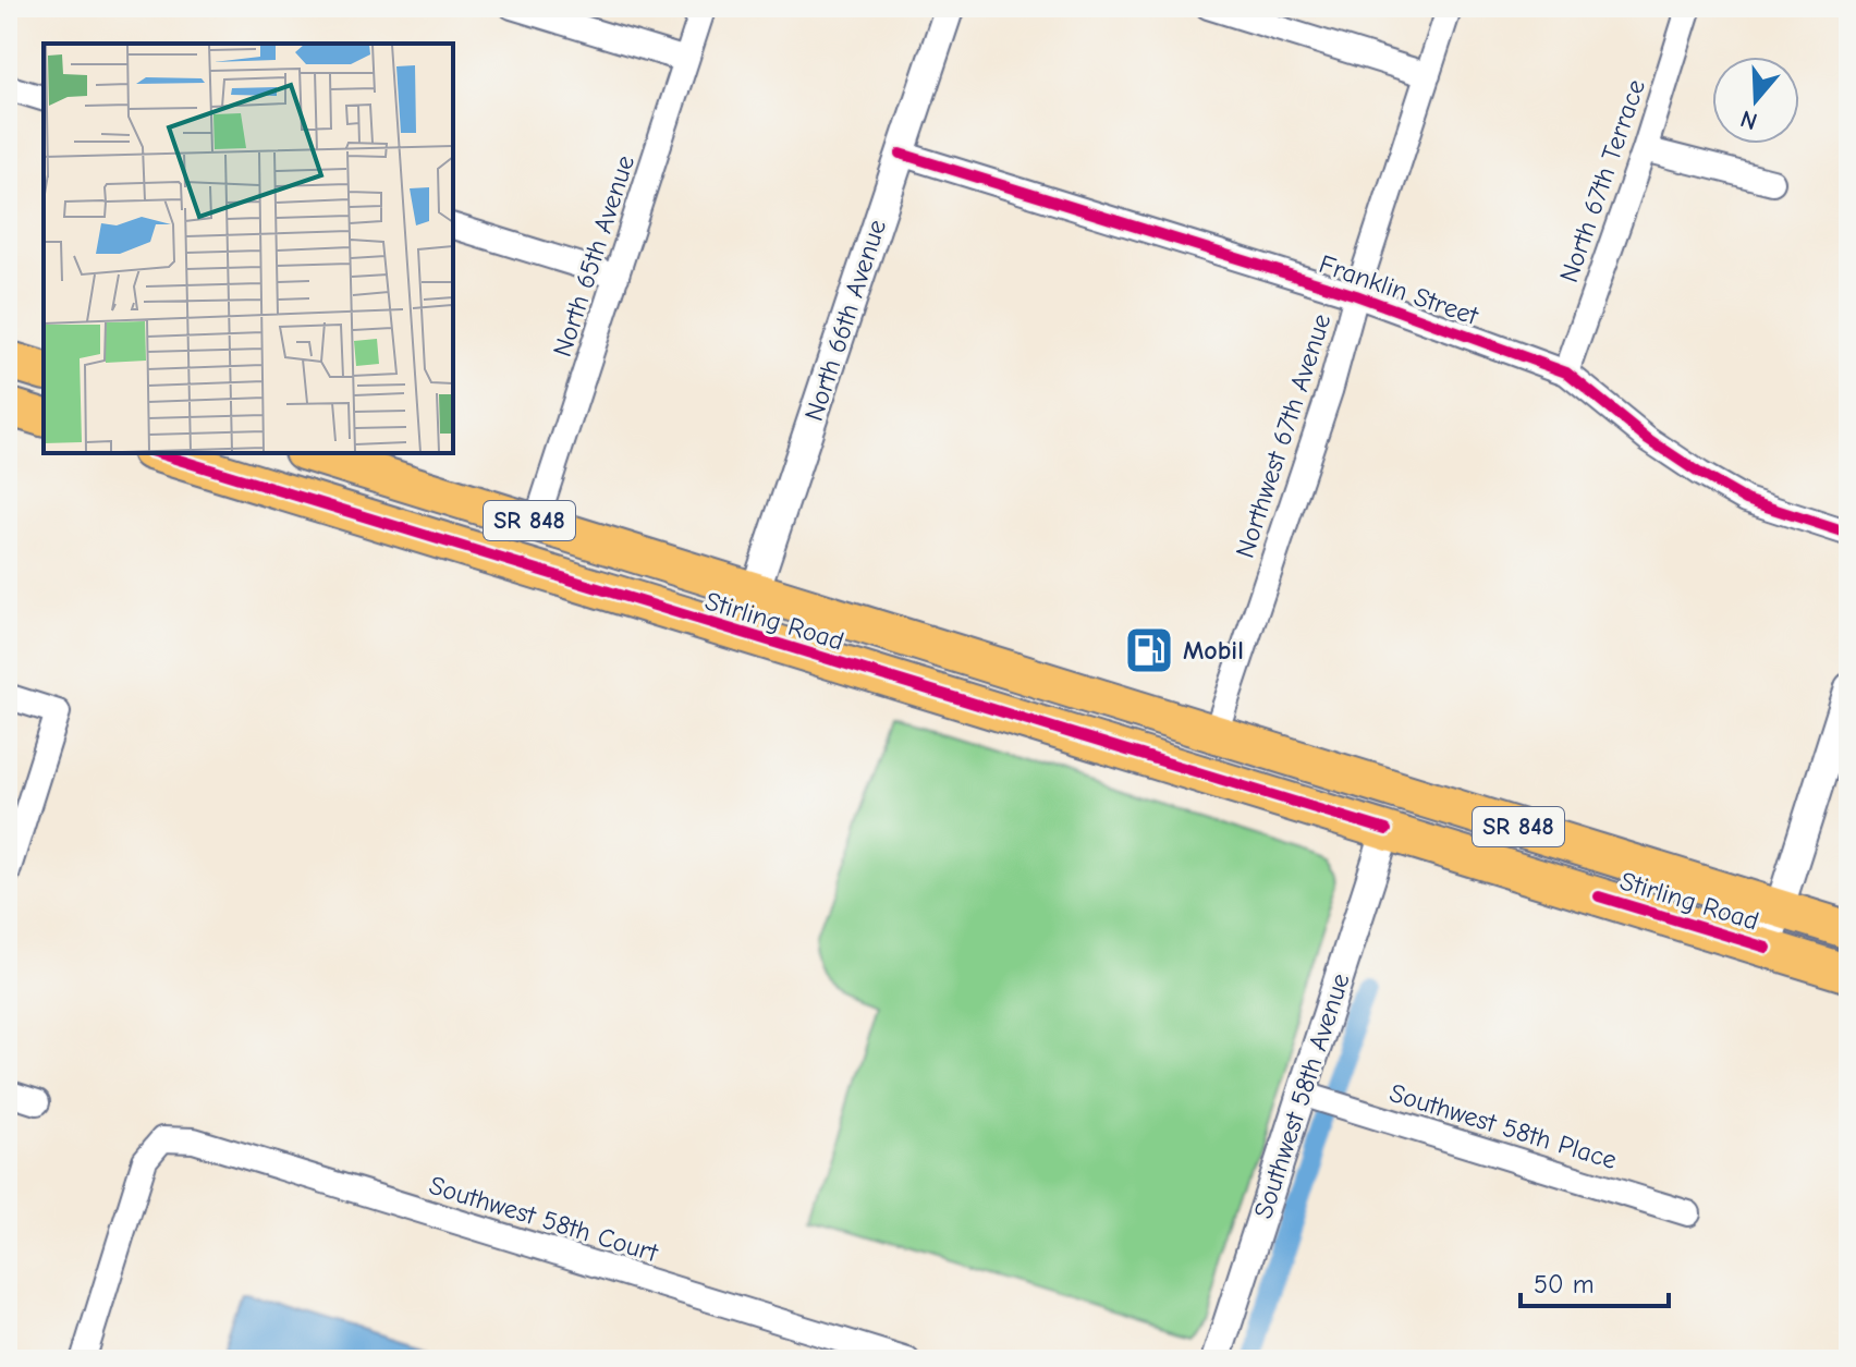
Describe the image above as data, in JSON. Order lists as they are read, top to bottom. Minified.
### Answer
{"streets":{"main road":["SR 848","Stirling Road"],"street":["North 67th Terrace","North 65th Avenue","Franklin Street","North 66th Avenue","Northwest 67th Avenue","Southwest 58th Avenue","Southwest 58th Place","Southwest 58th Court"]},"crossings":[["North 67th Terrace","Franklin Street"],["North 65th Avenue","Stirling Road"],["Franklin Street","North 66th Avenue"],["Franklin Street","Northwest 67th Avenue"],["North 66th Avenue","Stirling Road"],["Northwest 67th Avenue","Stirling Road"],["Stirling Road","Southwest 58th Avenue"],["Southwest 58th Avenue","Southwest 58th Place"]],"places":{"fuel station":["Mobil"]},"scale_bar":"50 m","north":"bottom"}
